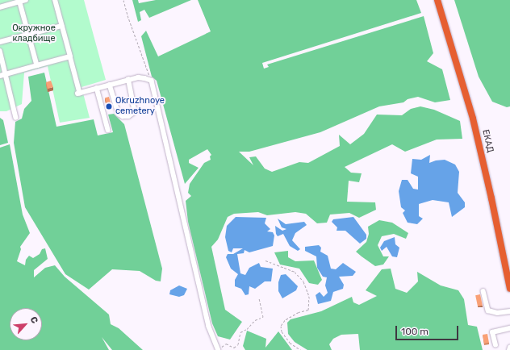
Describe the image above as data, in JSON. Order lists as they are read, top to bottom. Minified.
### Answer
{"streets":{"highway":["ЕКАД"]},"parks":["Окружное кладбище"],"places":["Okruzhnoye cemetery"],"scale_bar":"100 m","north":"top right"}
